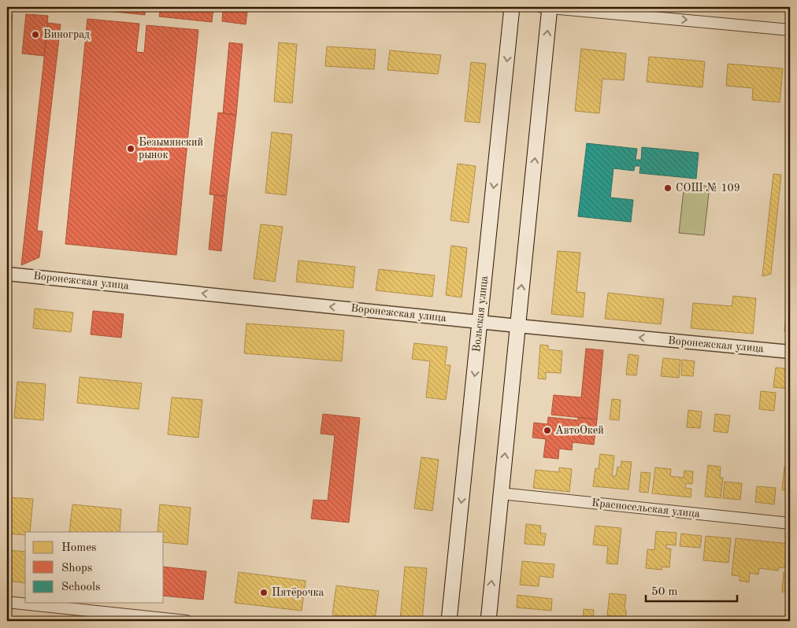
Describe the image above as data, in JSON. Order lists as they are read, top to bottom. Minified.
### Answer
{"streets":{"main road":["Вольская улица"],"street":["Воронежская улица","Красносельская улица"]},"crossings":[["Воронежская улица","Вольская улица"]],"one_way":["Воронежская улица"],"places":["Виноград","Безымянский рынок","СОШ № 109","АвтоОкей","Пятёрочка"],"legend":["Homes","Shops","Schools"],"scale_bar":"50 m"}
